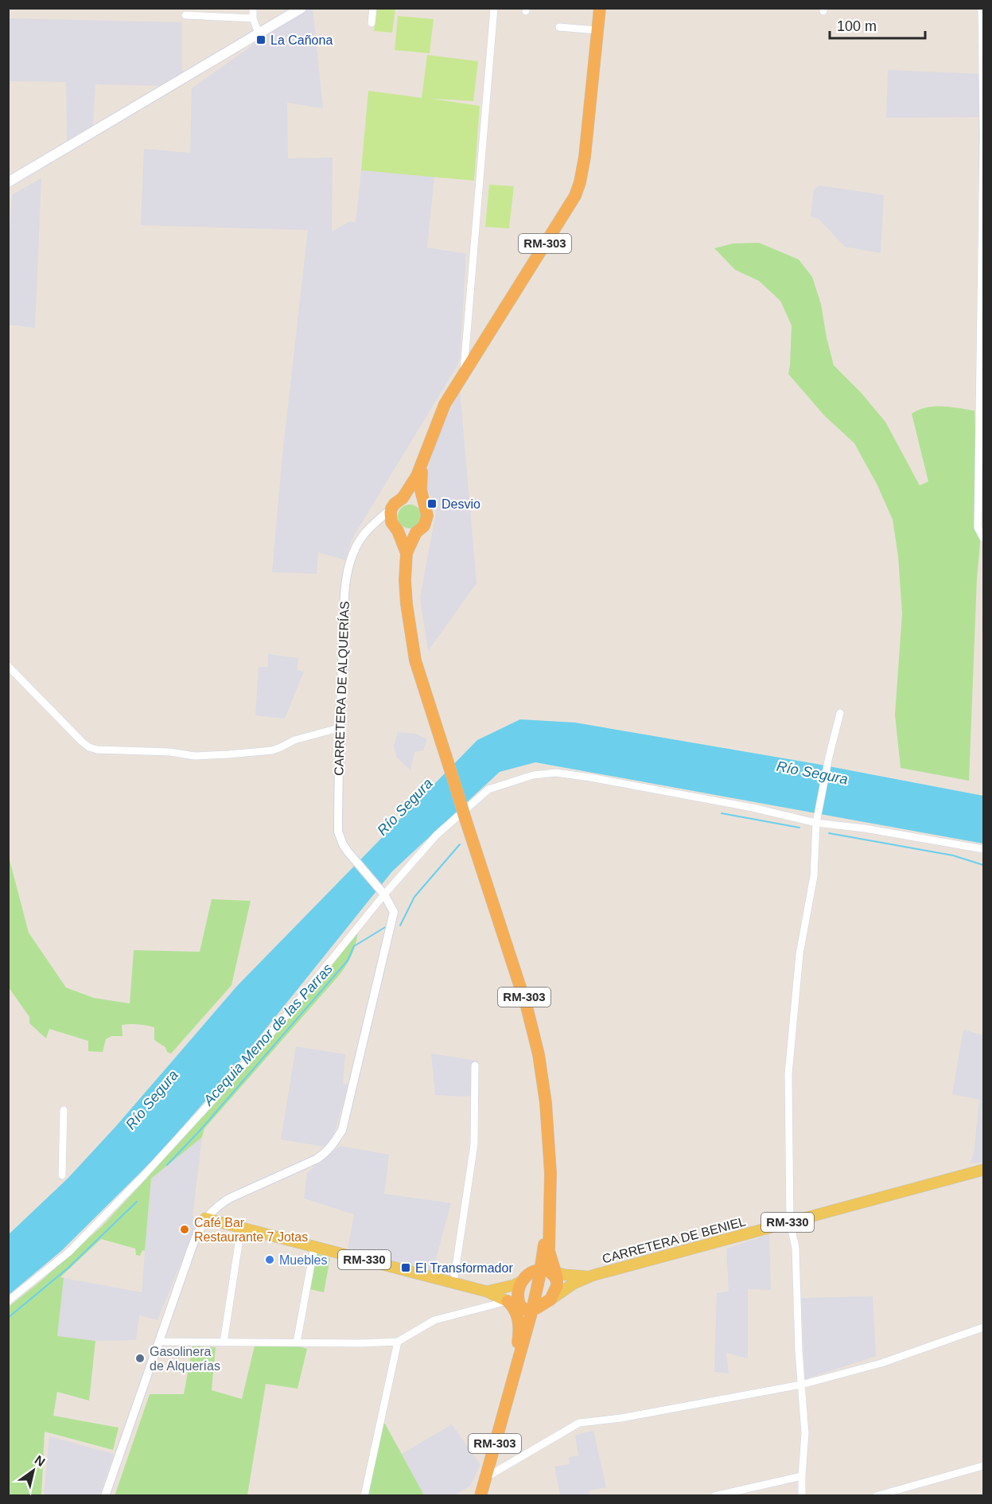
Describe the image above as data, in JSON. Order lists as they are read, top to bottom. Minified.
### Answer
{"streets":{"highway":["RM-303"],"main road":["RM-330","CARRETERA DE BENIEL"],"street":["CARRETERA DE ALQUERÍAS"]},"crossings":[["RM-303","CARRETERA DE ALQUERÍAS"],["CARRETERA DE ALQUERÍAS","RM-330"]],"water":["Río Segura","Acequia Menor de las Parras"],"places":{"transit":["La Cañona","Desvio","El Transformador"],"other":["Café Bar Restaurante 7 Jotas","Muebles","Gasolinera de Alquerías"]},"scale_bar":"100 m","north":"top right"}
